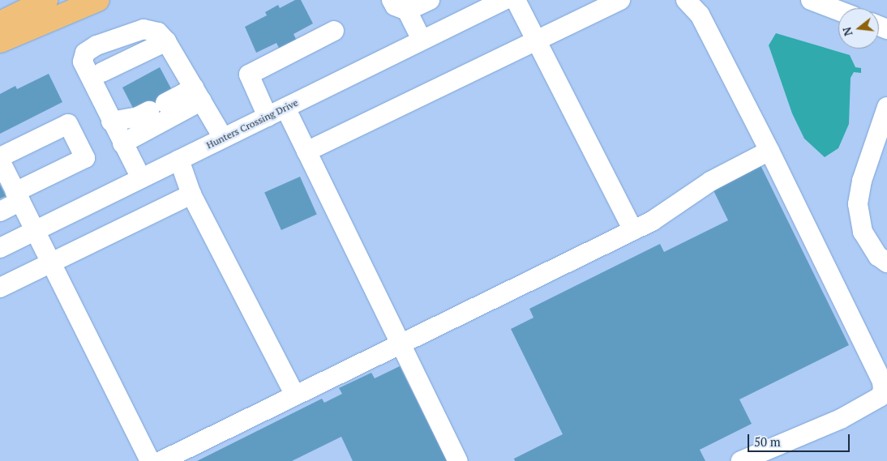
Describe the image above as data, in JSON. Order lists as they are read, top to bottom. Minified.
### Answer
{"streets":{"street":["Hunters Crossing Drive"]},"scale_bar":"50 m","north":"left"}
